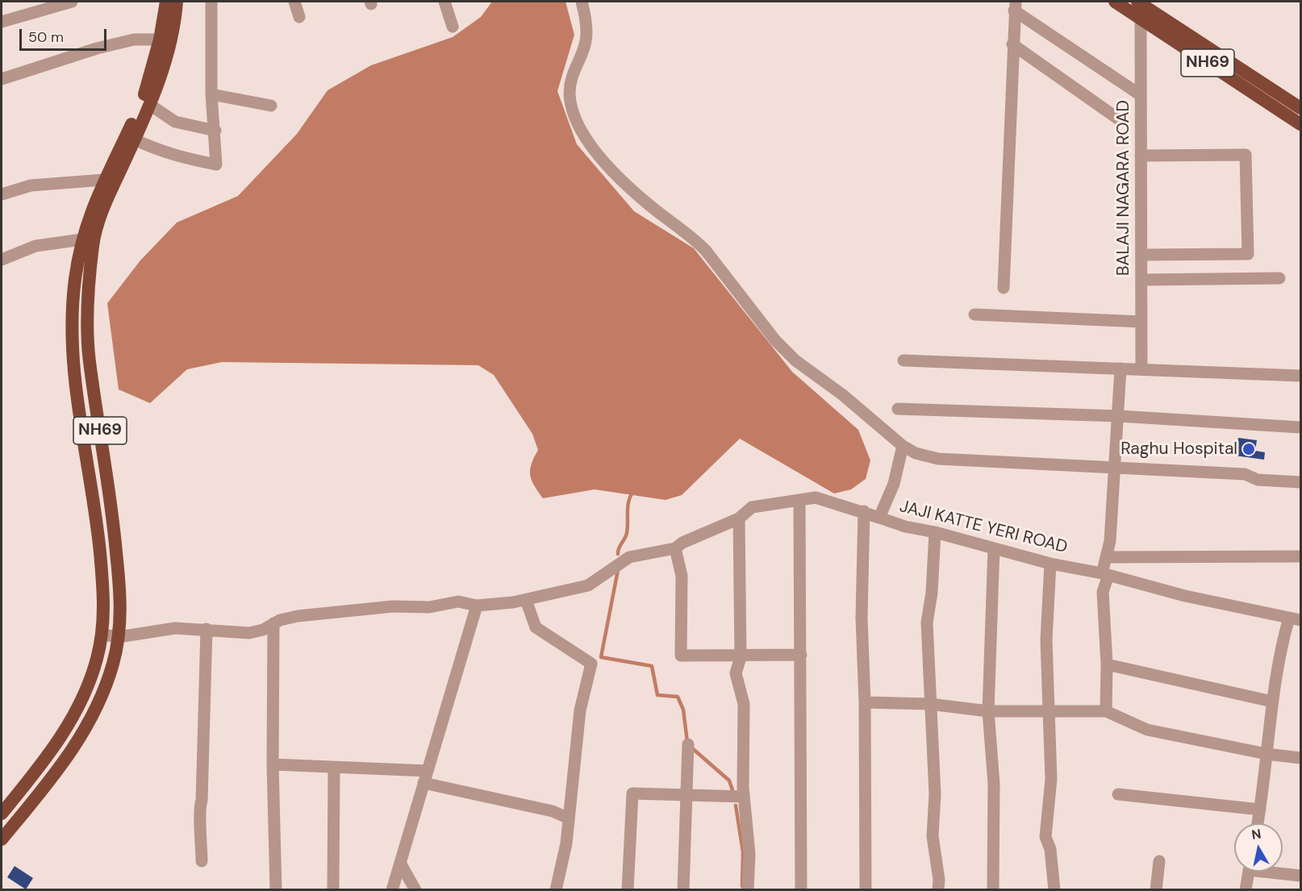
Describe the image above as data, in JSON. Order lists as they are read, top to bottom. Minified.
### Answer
{"streets":{"highway":["NH69"],"street":["BALAJI NAGARA ROAD","JAJI KATTE YERI ROAD"]},"crossings":[["NH69","BALAJI NAGARA ROAD"]],"places":["Raghu Hospital"],"scale_bar":"50 m","north":"top"}
